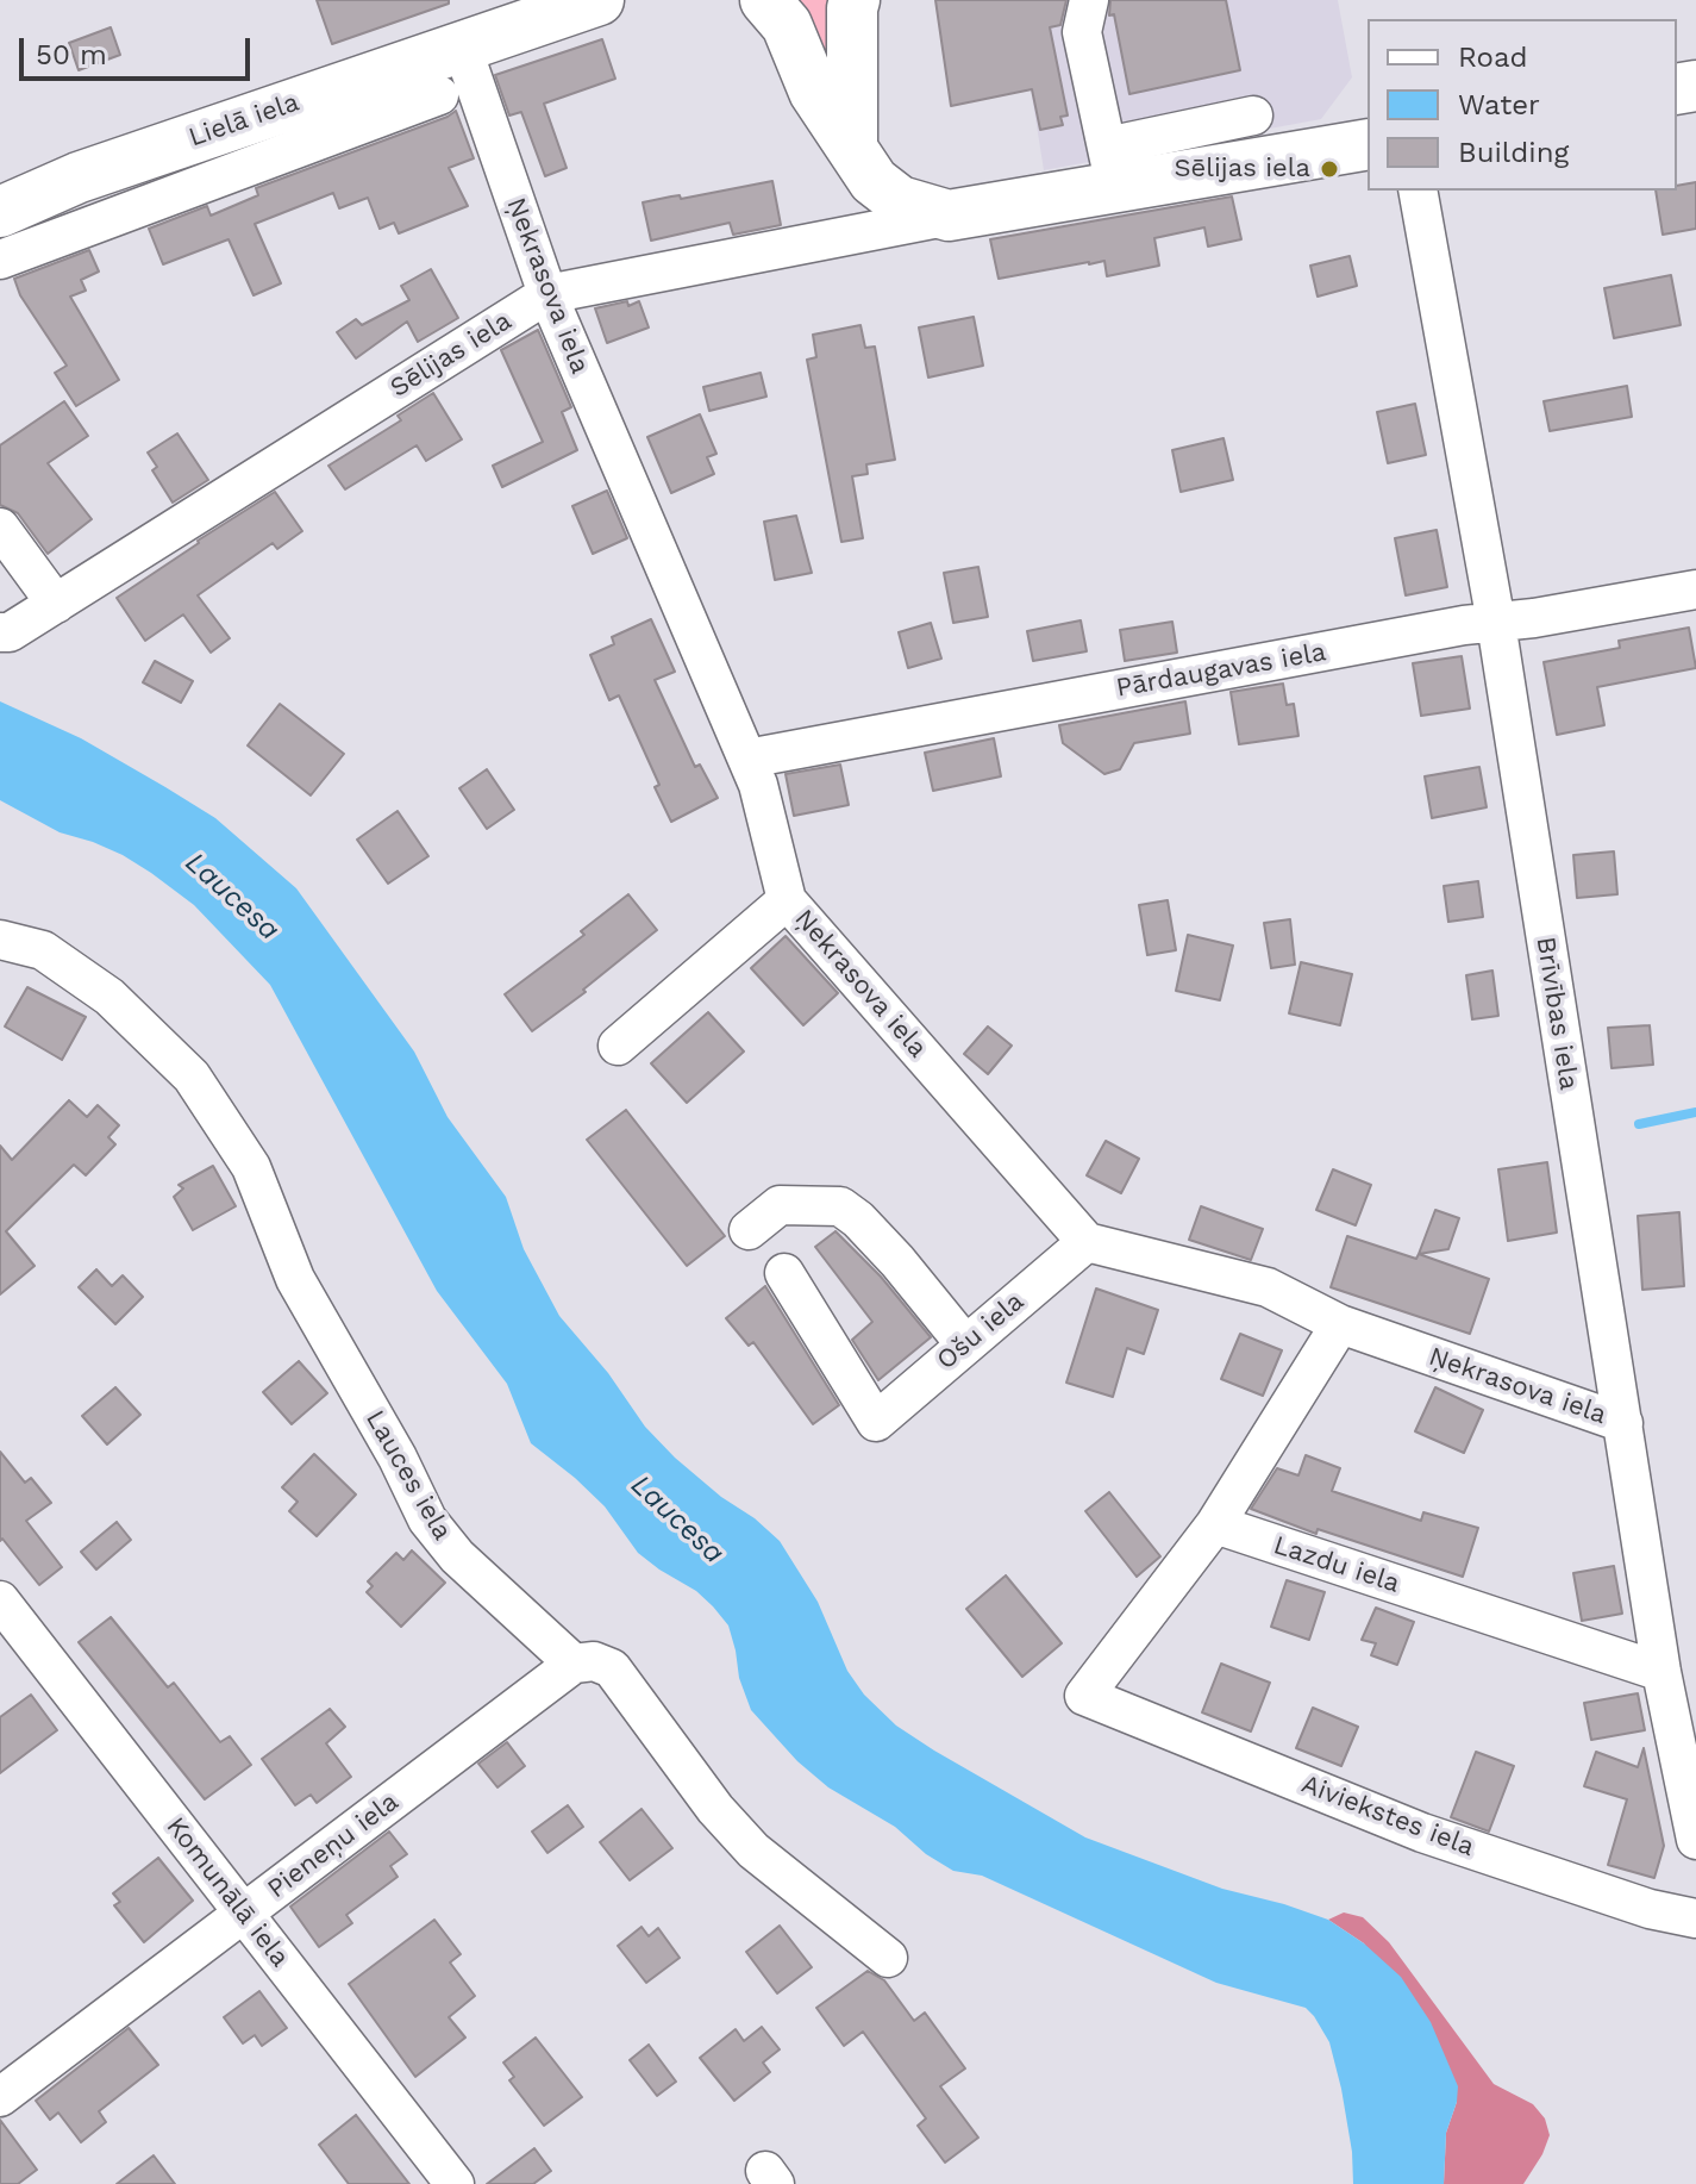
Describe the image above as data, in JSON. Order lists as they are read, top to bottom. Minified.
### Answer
{"streets":{"main road":["Lielā iela","Sēlijas iela"],"street":["Ņekrasova iela","Pārdaugavas iela","Brīvības iela","Ošu iela","Lauces iela","Lazdu iela","Aiviekstes iela","Pieneņu iela","Komunālā iela"]},"crossings":[["Lielā iela","Ņekrasova iela"],["Ņekrasova iela","Sēlijas iela"],["Ņekrasova iela","Pārdaugavas iela"],["Ņekrasova iela","Brīvības iela"],["Ņekrasova iela","Ošu iela"],["Pārdaugavas iela","Brīvības iela"],["Brīvības iela","Lazdu iela"],["Lauces iela","Pieneņu iela"],["Lazdu iela","Aiviekstes iela"],["Pieneņu iela","Komunālā iela"]],"water":["Laucesa"],"places":["Sēlijas iela"],"legend":["Road","Water","Building"],"scale_bar":"50 m"}
